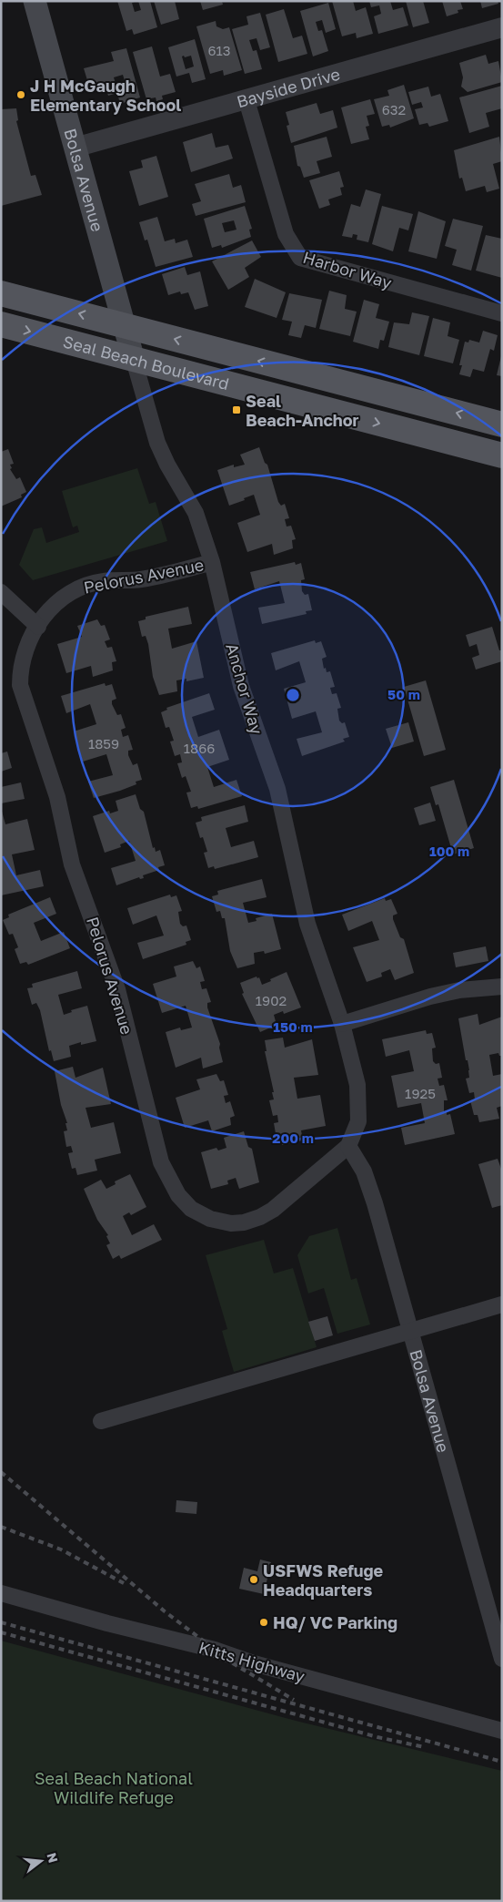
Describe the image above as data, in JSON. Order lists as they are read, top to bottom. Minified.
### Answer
{"streets":{"main road":["Bolsa Avenue","Seal Beach Boulevard"],"street":["Bayside Drive","Harbor Way","Pelorus Avenue","Anchor Way","Kitts Highway"]},"crossings":[["Bayside Drive","Bolsa Avenue"],["Bayside Drive","Harbor Way"],["Bolsa Avenue","Seal Beach Boulevard"],["Bolsa Avenue","Pelorus Avenue"],["Bolsa Avenue","Anchor Way"],["Seal Beach Boulevard","Anchor Way"],["Pelorus Avenue","Anchor Way"]],"parks":["Seal Beach National Wildlife Refuge"],"places":{"other":["J H McGaugh Elementary School","USFWS Refuge Headquarters","HQ/ VC Parking"],"transit":["Seal Beach-Anchor"]},"house_numbers":["613","632","1859","1866","1902","1925"],"north":"right","rings":["50 m","100 m","150 m","200 m"]}
